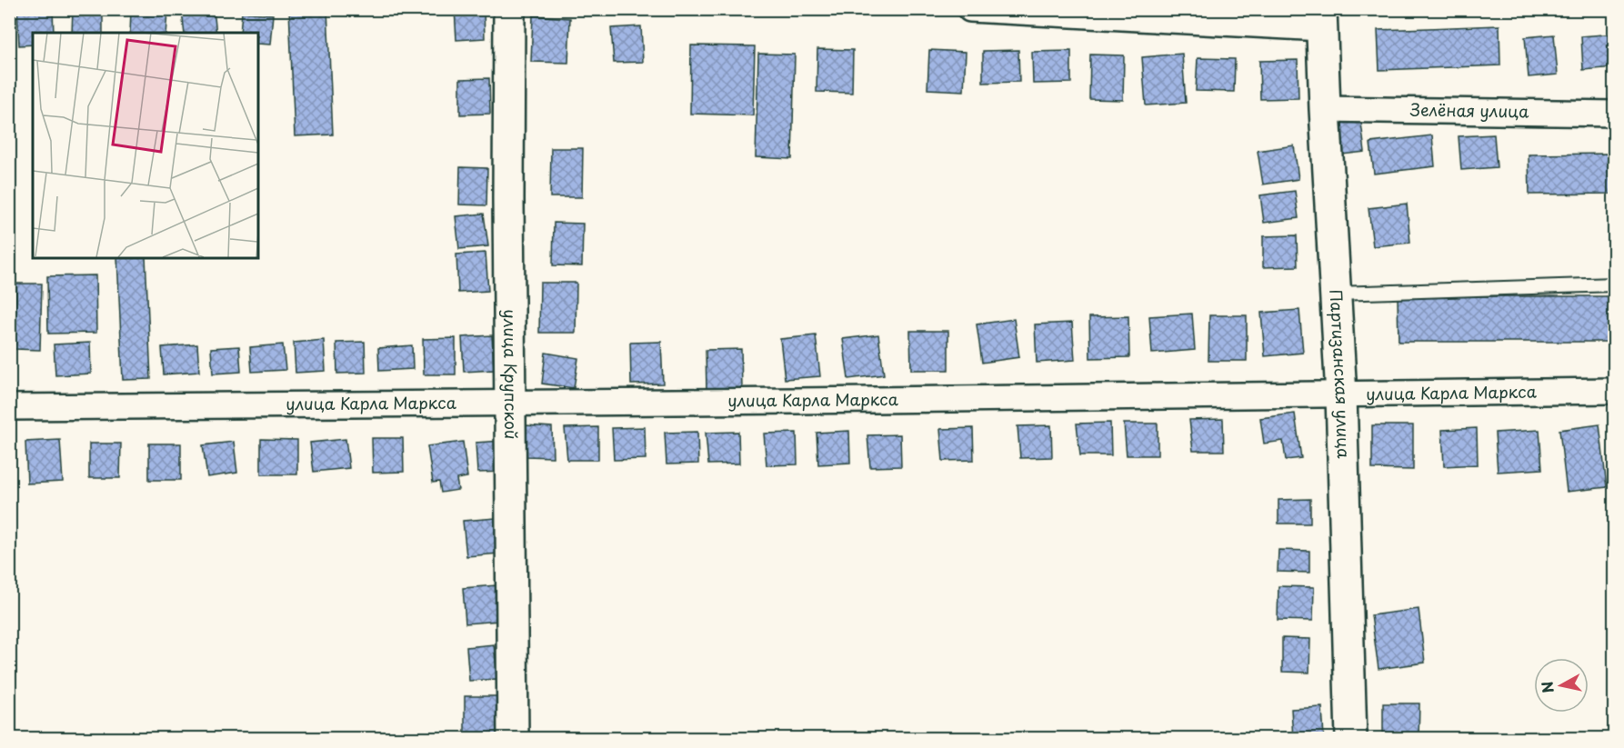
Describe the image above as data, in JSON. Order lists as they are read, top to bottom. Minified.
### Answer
{"streets":{"street":["Зелёная улица","Партизанская улица","улица Крупской","улица Карла Маркса"]},"crossings":[["Зелёная улица","Партизанская улица"],["Партизанская улица","улица Карла Маркса"],["улица Крупской","улица Карла Маркса"]],"north":"left"}
